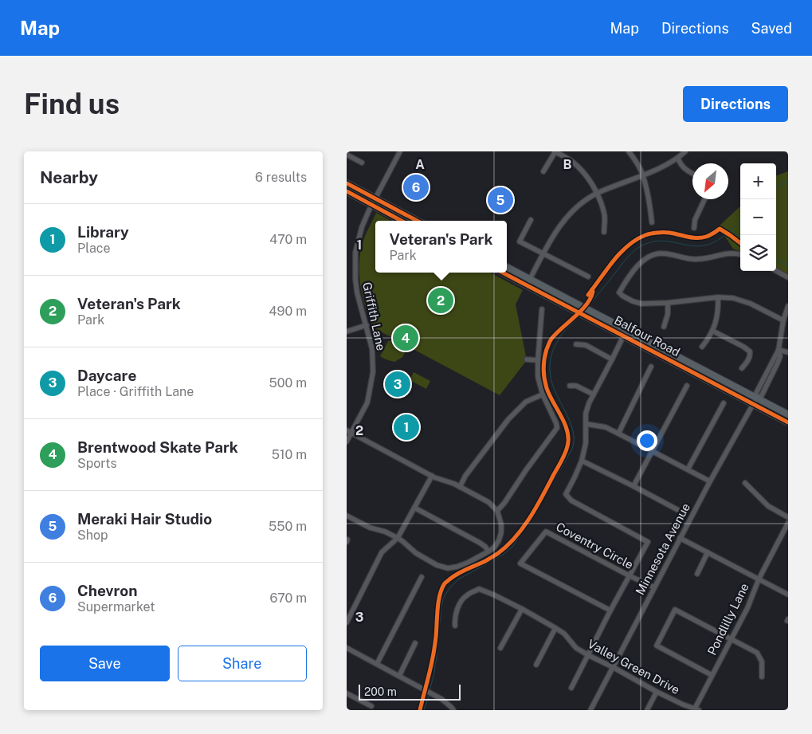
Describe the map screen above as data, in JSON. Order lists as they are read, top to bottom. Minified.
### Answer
{"streets":{"main road":["Balfour Road"],"street":["Griffith Lane","Coventry Circle","Minnesota Avenue","Pondlilly Lane","Valley Green Drive"]},"crossings":[["Balfour Road","Minnesota Avenue"],["Coventry Circle","Minnesota Avenue"],["Minnesota Avenue","Valley Green Drive"],["Pondlilly Lane","Valley Green Drive"]],"scale_bar":"200 m","north":"bottom left","page":{"header":"Map","nav":["Map","Directions","Saved"],"buttons":["Directions",["Save","Share"]],"title":"Find us","heading":["Nearby","6 results"],"map_buttons":["+","−"],"pins":["6","5","2","4","3","1"],"list":[{"mark":"1","name":"Library","note":"Place","value":"470 m"},{"mark":"2","name":"Veteran's Park","note":"Park","value":"490 m"},{"mark":"3","name":"Daycare","note":"Place · Griffith Lane","value":"500 m"},{"mark":"4","name":"Brentwood Skate Park","note":"Sports","value":"510 m"},{"mark":"5","name":"Meraki Hair Studio","note":"Shop","value":"550 m"},{"mark":"6","name":"Chevron","note":"Supermarket","value":"670 m"}],"popup":["Veteran's Park","Park"],"scale":"200 m"},"grid":{"columns":["A","B"],"rows":["1","2","3"]}}
